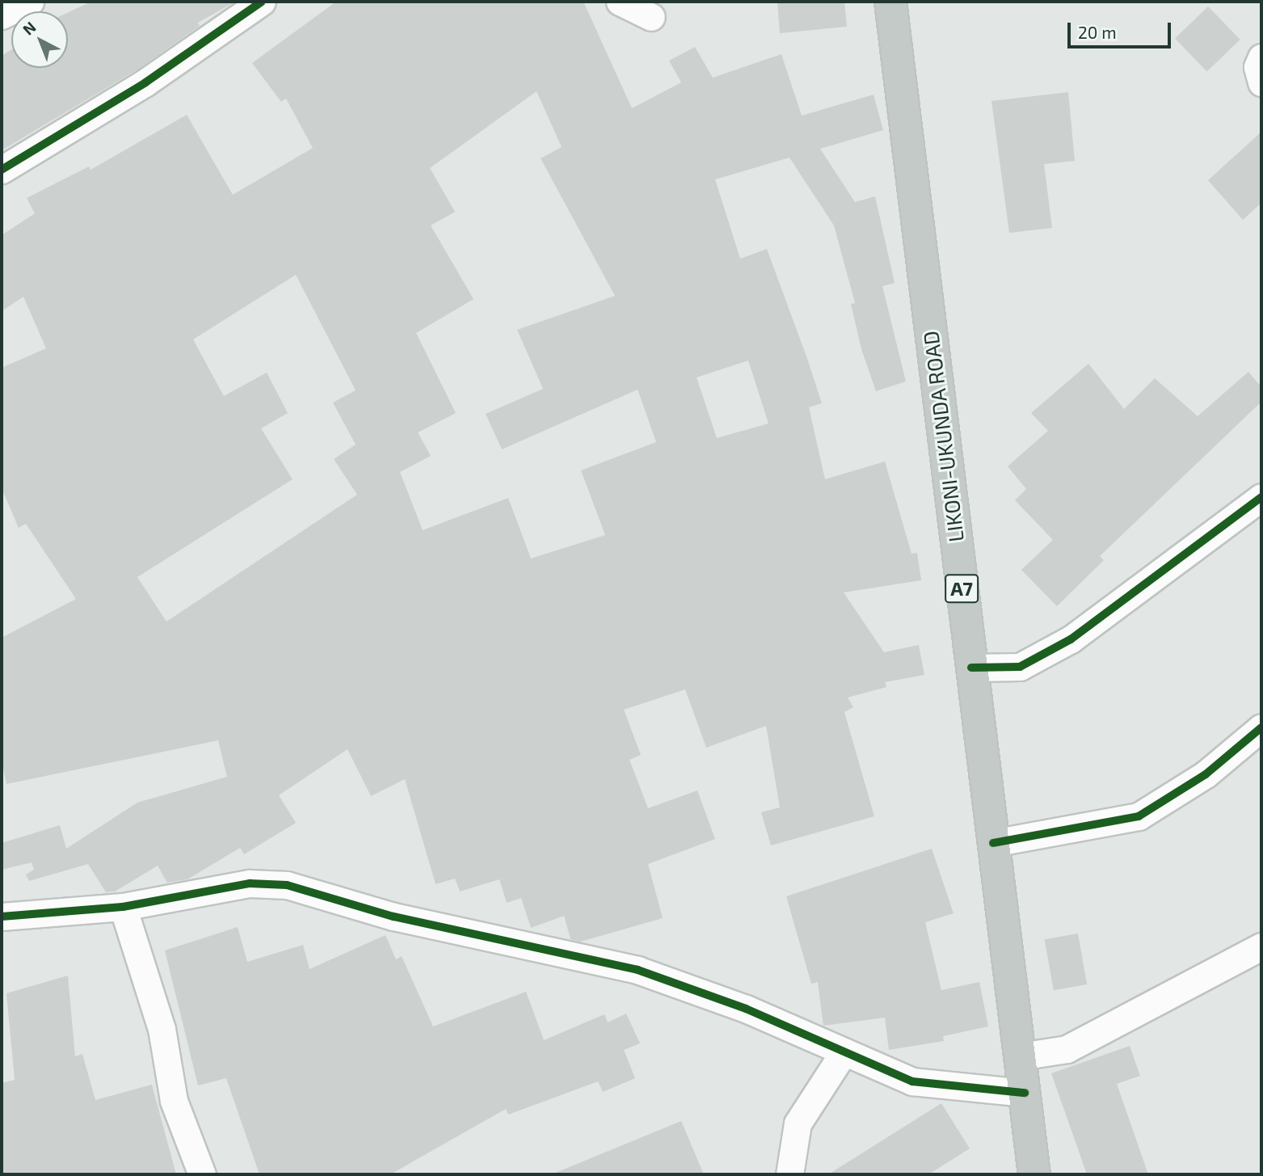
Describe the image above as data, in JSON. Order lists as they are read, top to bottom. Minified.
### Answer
{"streets":{"highway":["LIKONI-UKUNDA ROAD","A7"]},"scale_bar":"20 m","north":"top left"}
